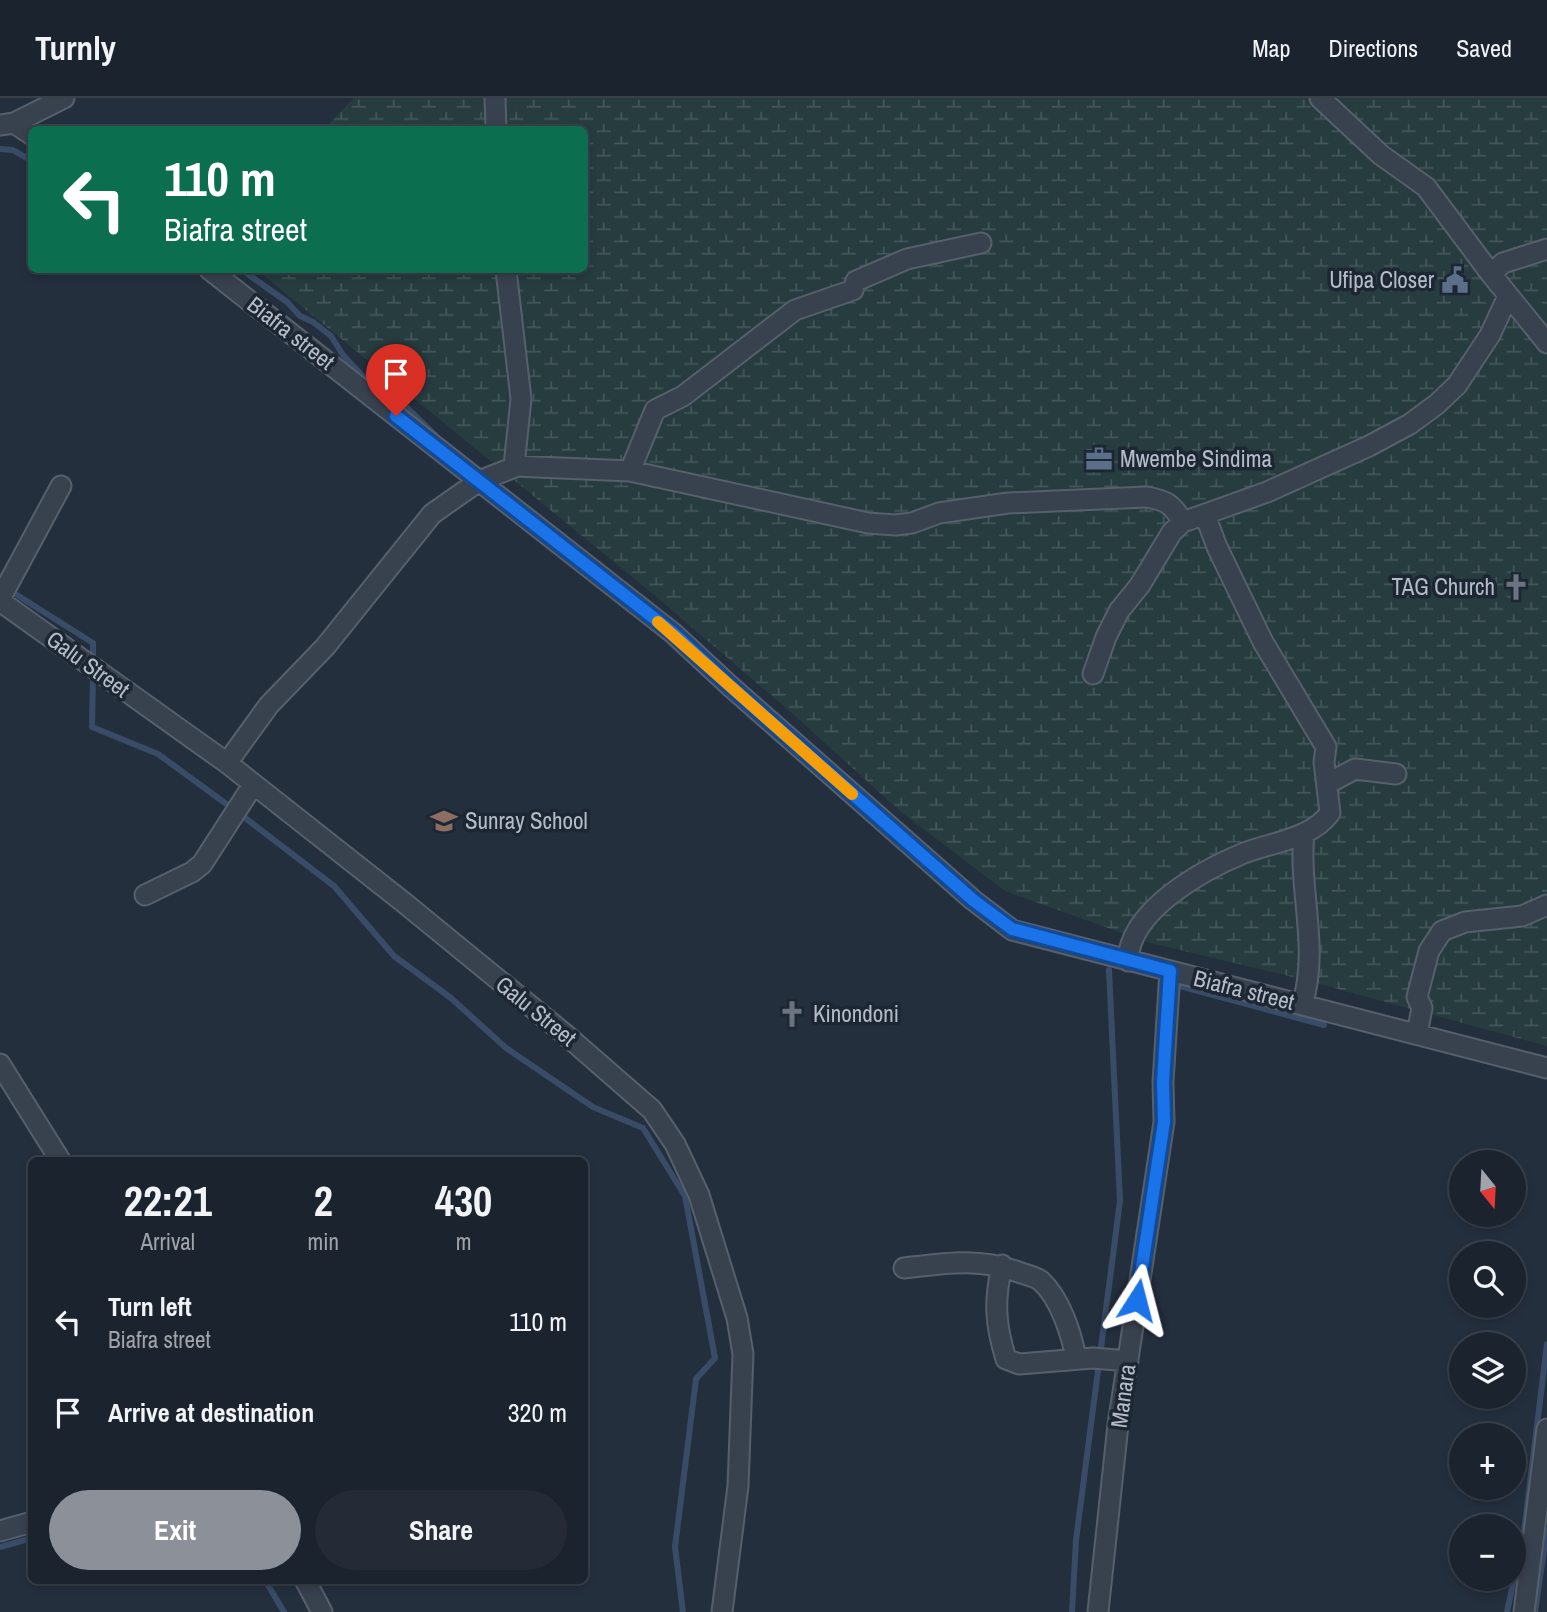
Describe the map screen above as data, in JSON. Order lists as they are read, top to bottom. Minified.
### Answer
{"streets":{"street":["Biafra street","Galu Street","Manara"]},"crossings":[["Biafra street","Manara"]],"places":{"public building":["Ufipa Closer"],"office":["Mwembe Sindima"],"church":["TAG Church","Kinondoni"],"school or university":["Sunray School"]},"north":"bottom","page":{"header":"Turnly","nav":["Map","Directions","Saved"],"turn":["110 m","Biafra street"],"map_buttons":["+","−"],"eta":["22:21","Arrival","2","min","430","m"],"list":[{"name":"Turn left","note":"Biafra street","value":"110 m"},{"name":"Arrive at destination","value":"320 m"}],"buttons":["Exit","Share"]}}
